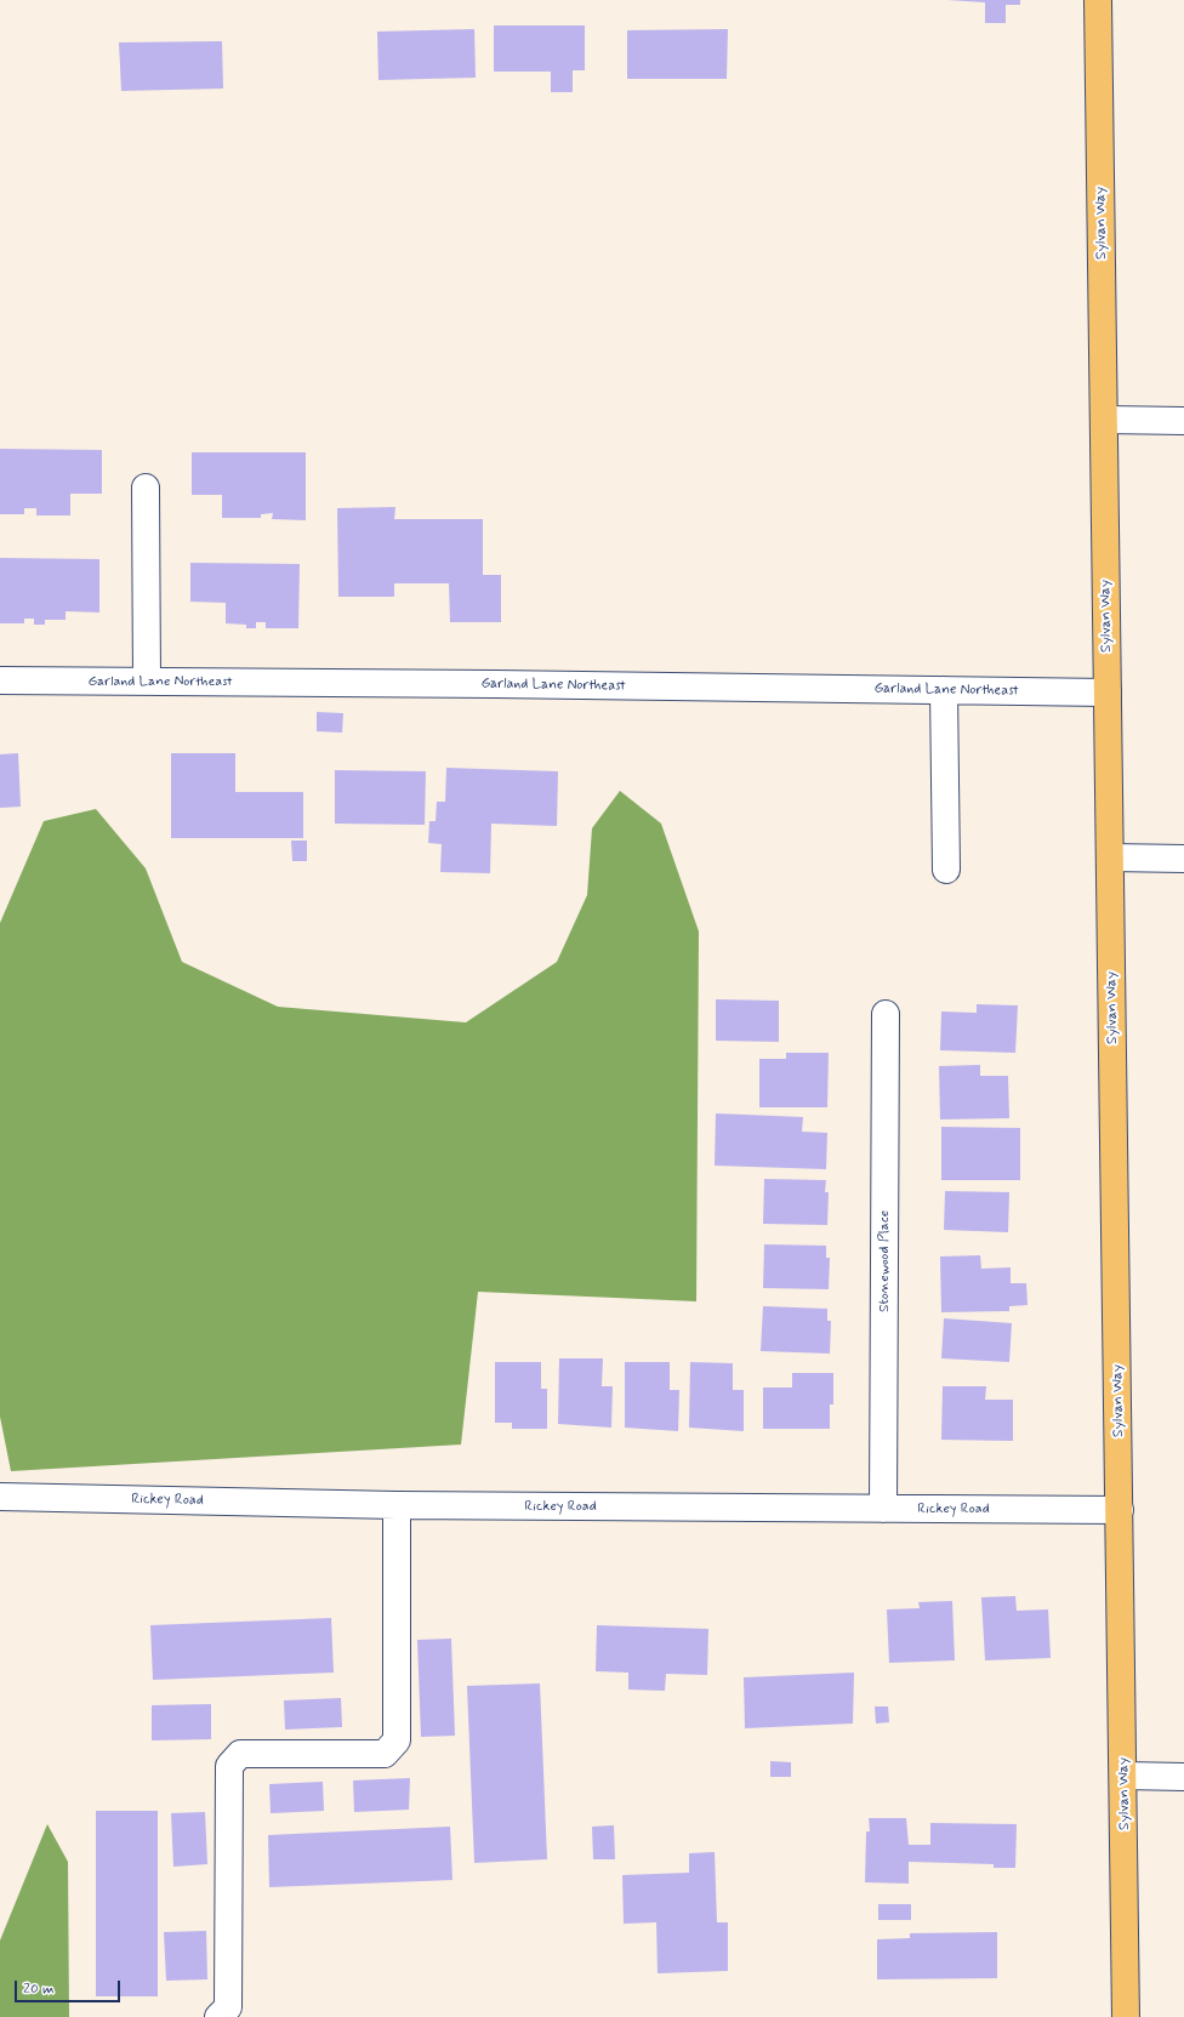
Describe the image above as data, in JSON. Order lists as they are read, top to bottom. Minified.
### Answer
{"streets":{"main road":["Sylvan Way"],"street":["Garland Lane Northeast","Stonewood Place","Rickey Road"]},"crossings":[["Sylvan Way","Garland Lane Northeast"],["Sylvan Way","Rickey Road"],["Stonewood Place","Rickey Road"]],"scale_bar":"20 m"}
